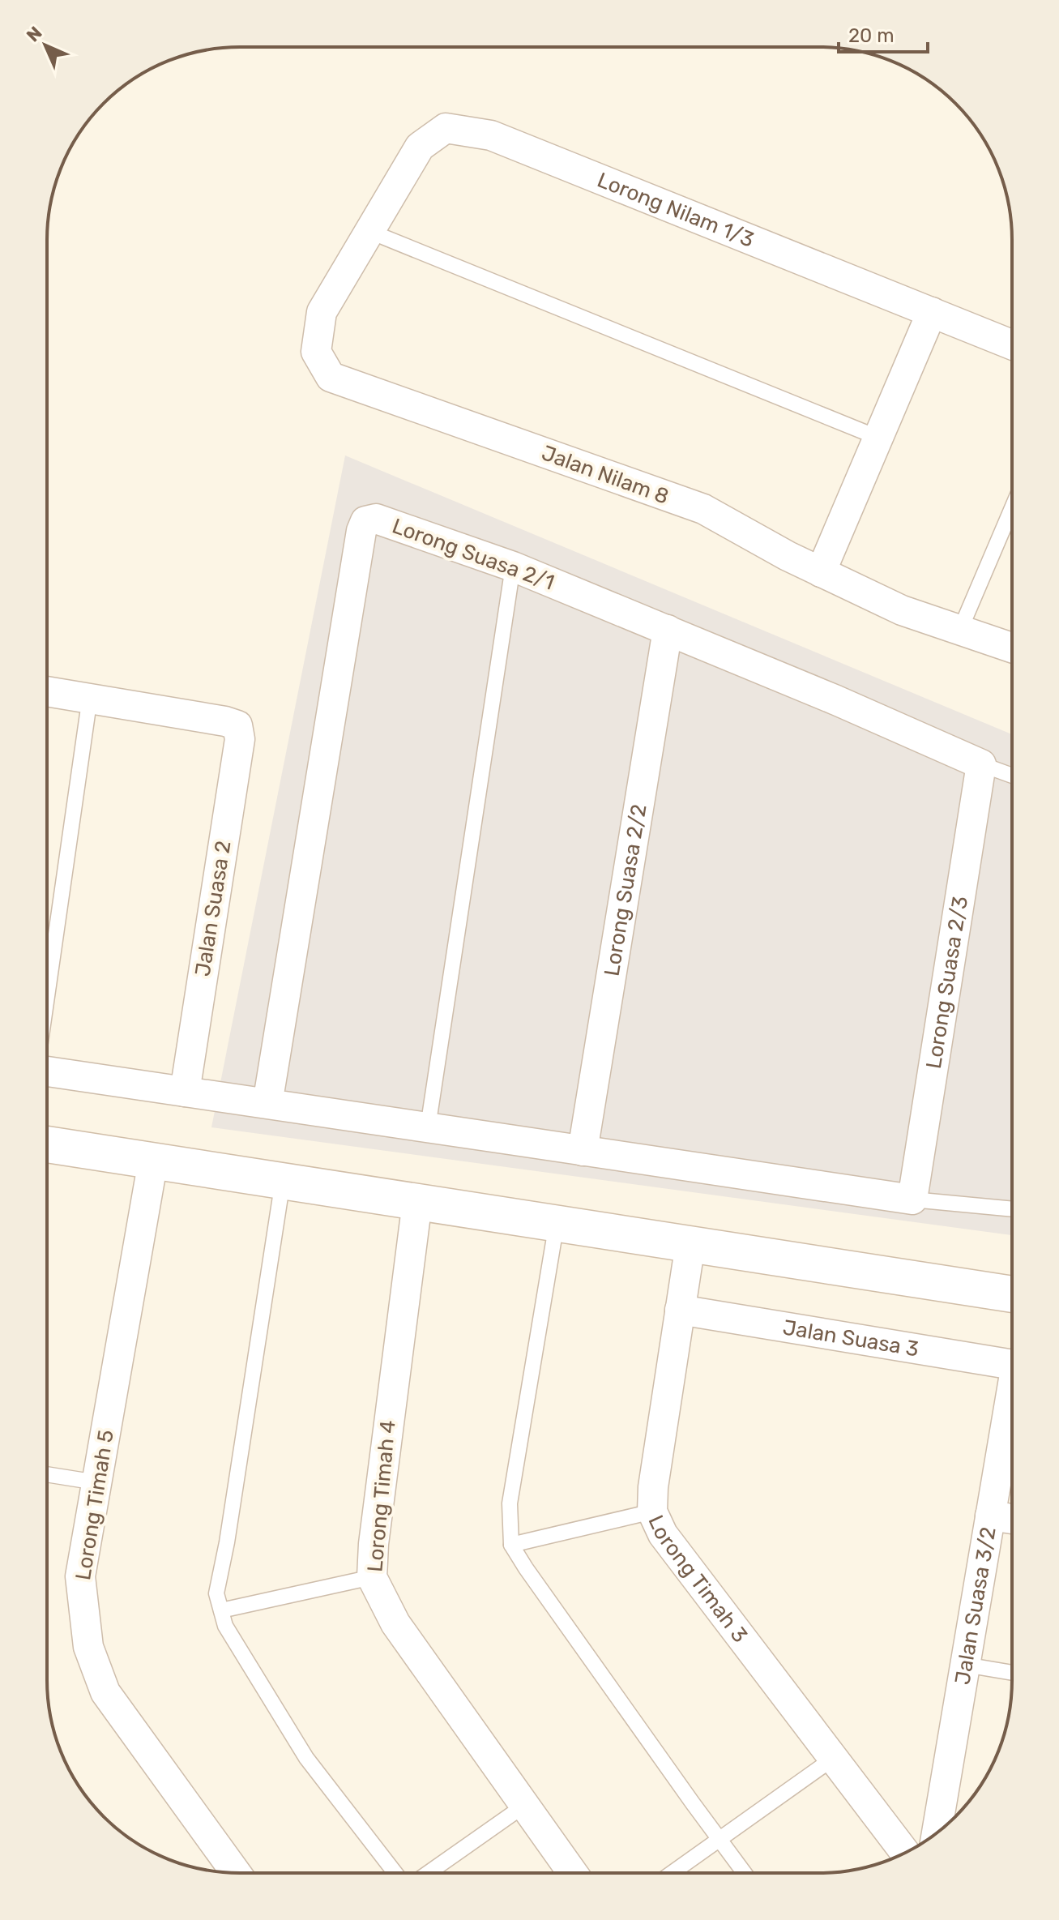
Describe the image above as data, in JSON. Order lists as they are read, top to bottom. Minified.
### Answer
{"streets":{"street":["Lorong Nilam 1/3","Jalan Nilam 8","Lorong Suasa 2/1","Lorong Suasa 2/2","Jalan Suasa 2","Lorong Suasa 2/3","Jalan Suasa 3","Lorong Timah 4","Lorong Timah 5","Lorong Timah 3","Jalan Suasa 3/2"]},"crossings":[["Lorong Nilam 1/3","Jalan Nilam 8"],["Lorong Suasa 2/1","Lorong Suasa 2/2"],["Lorong Suasa 2/1","Lorong Suasa 2/3"],["Jalan Suasa 3","Lorong Timah 3"]],"scale_bar":"20 m","north":"top left"}
